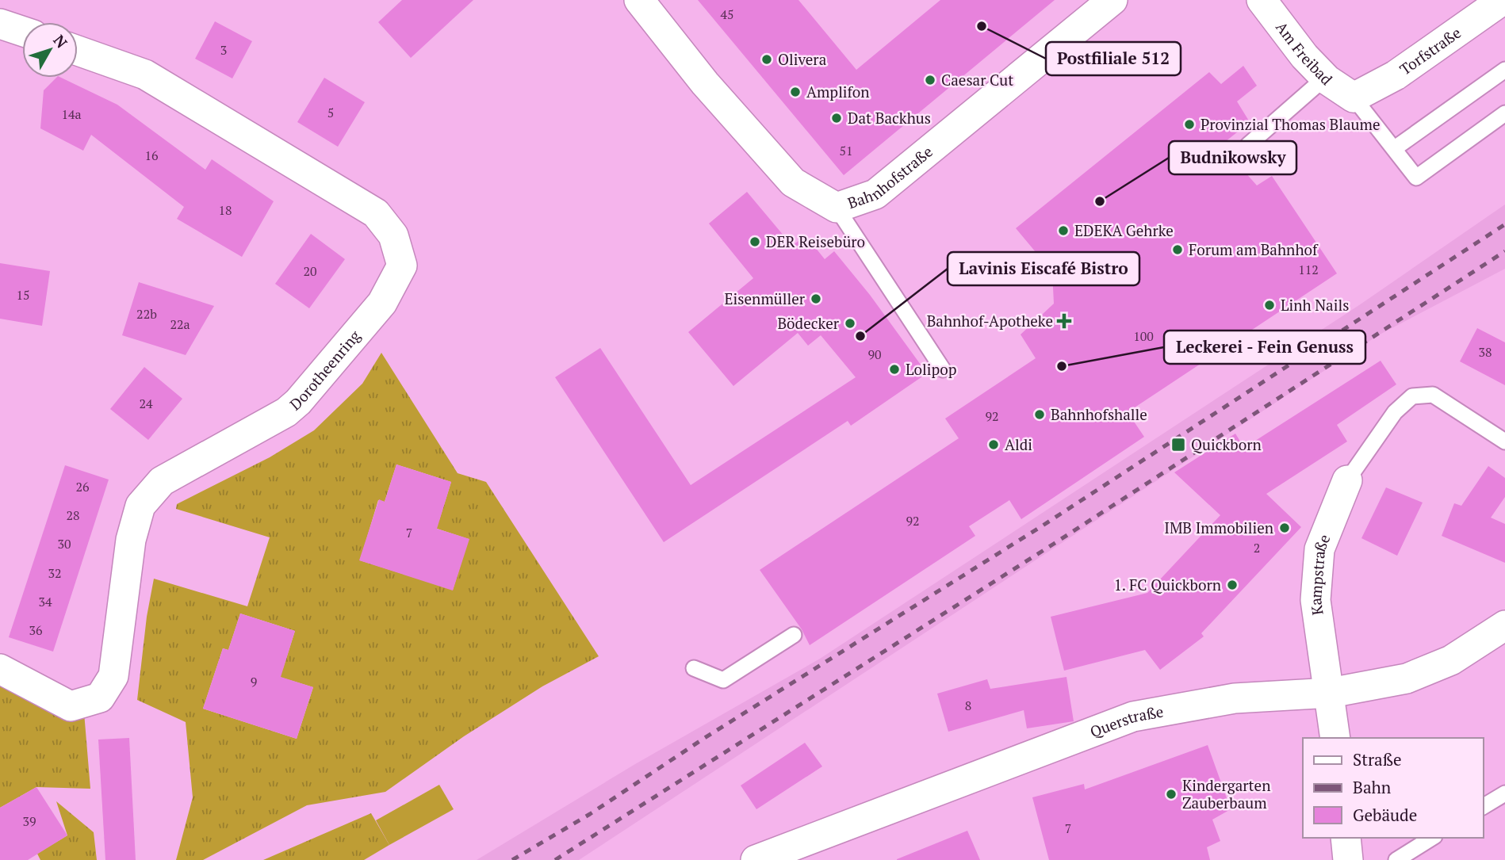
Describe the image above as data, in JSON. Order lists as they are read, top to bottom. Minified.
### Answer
{"streets":{"street":["Am Freibad","Torfstraße","Bahnhofstraße","Dorotheenring","Kampstraße","Querstraße"]},"crossings":[["Am Freibad","Torfstraße"],["Kampstraße","Querstraße"]],"places":{"other":["Postfiliale 512","Olivera","Caesar Cut","Amplifon","Dat Backhus","Provinzial Thomas Blaume","Budnikowsky","EDEKA Gehrke","DER Reisebüro","Forum am Bahnhof","Eisenmüller","Linh Nails","Bödecker","Lavinis Eiscafé Bistro","Leckerei - Fein Genuss","Lolipop","Bahnhofshalle","Aldi","IMB Immobilien","1. FC Quickborn","Kindergarten Zauberbaum"],"health":["Bahnhof-Apotheke"],"transit":["Quickborn"]},"house_numbers":["45","3","5","14a","51","16","18","112","20","15","22b","22a","100","38","90","24","92","26","28","92","7","30","2","32","34","36","9","8","39","7"],"legend":["Straße","Bahn","Gebäude"],"north":"top right"}
